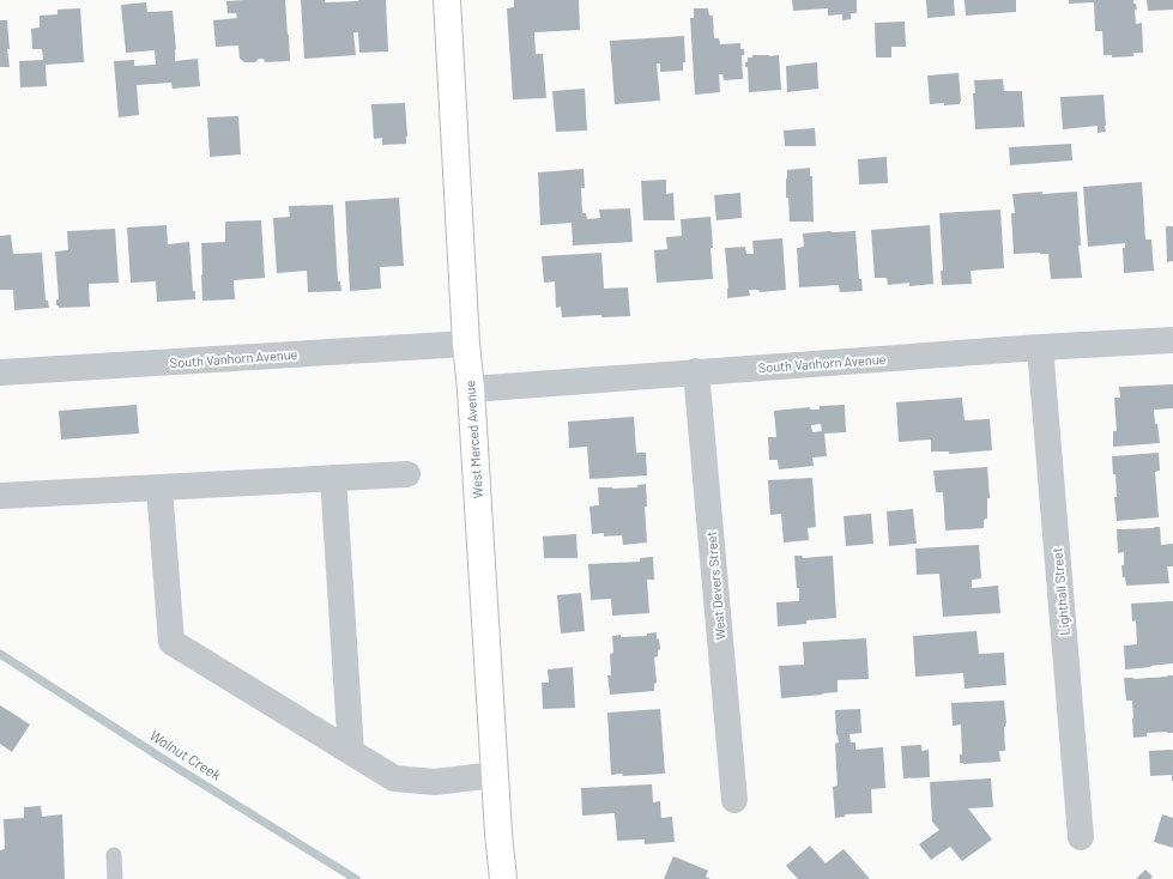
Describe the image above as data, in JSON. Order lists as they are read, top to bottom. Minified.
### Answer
{"streets":{"street":["South Vanhorn Avenue","West Merced Avenue","West Devers Street","Lighthall Street"]},"crossings":[["South Vanhorn Avenue","West Merced Avenue"],["South Vanhorn Avenue","West Devers Street"],["South Vanhorn Avenue","Lighthall Street"]],"water":["Walnut Creek"]}
